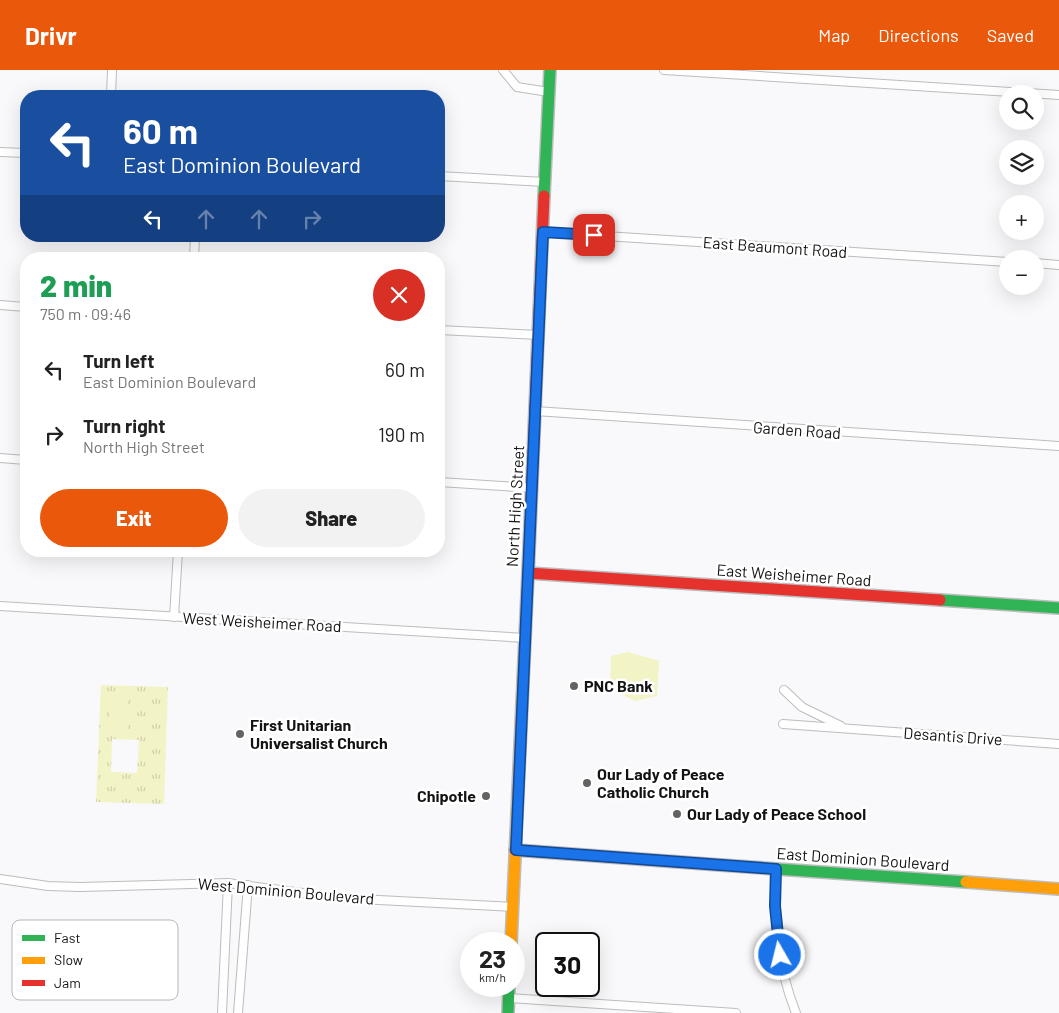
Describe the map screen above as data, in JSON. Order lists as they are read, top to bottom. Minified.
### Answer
{"streets":{"street":["East Beaumont Road","Garden Road","North High Street","East Weisheimer Road","West Weisheimer Road","Desantis Drive","East Dominion Boulevard","West Dominion Boulevard"]},"crossings":[["East Beaumont Road","North High Street"],["Garden Road","North High Street"],["North High Street","East Weisheimer Road"],["North High Street","West Weisheimer Road"],["North High Street","East Dominion Boulevard"],["North High Street","West Dominion Boulevard"]],"places":["PNC Bank","First Unitarian Universalist Church","Our Lady of Peace Catholic Church","Chipotle","Our Lady of Peace School"],"legend":["Fast","Slow","Jam"],"page":{"header":"Drivr","nav":["Map","Directions","Saved"],"map_buttons":["+","−"],"turn":["60 m","East Dominion Boulevard"],"heading":["2 min","750 m · 09:46"],"list":[{"name":"Turn left","note":"East Dominion Boulevard","value":"60 m"},{"name":"Turn right","note":"North High Street","value":"190 m"}],"buttons":["Exit","Share"],"speed":"23 km/h","limit":"30"}}
